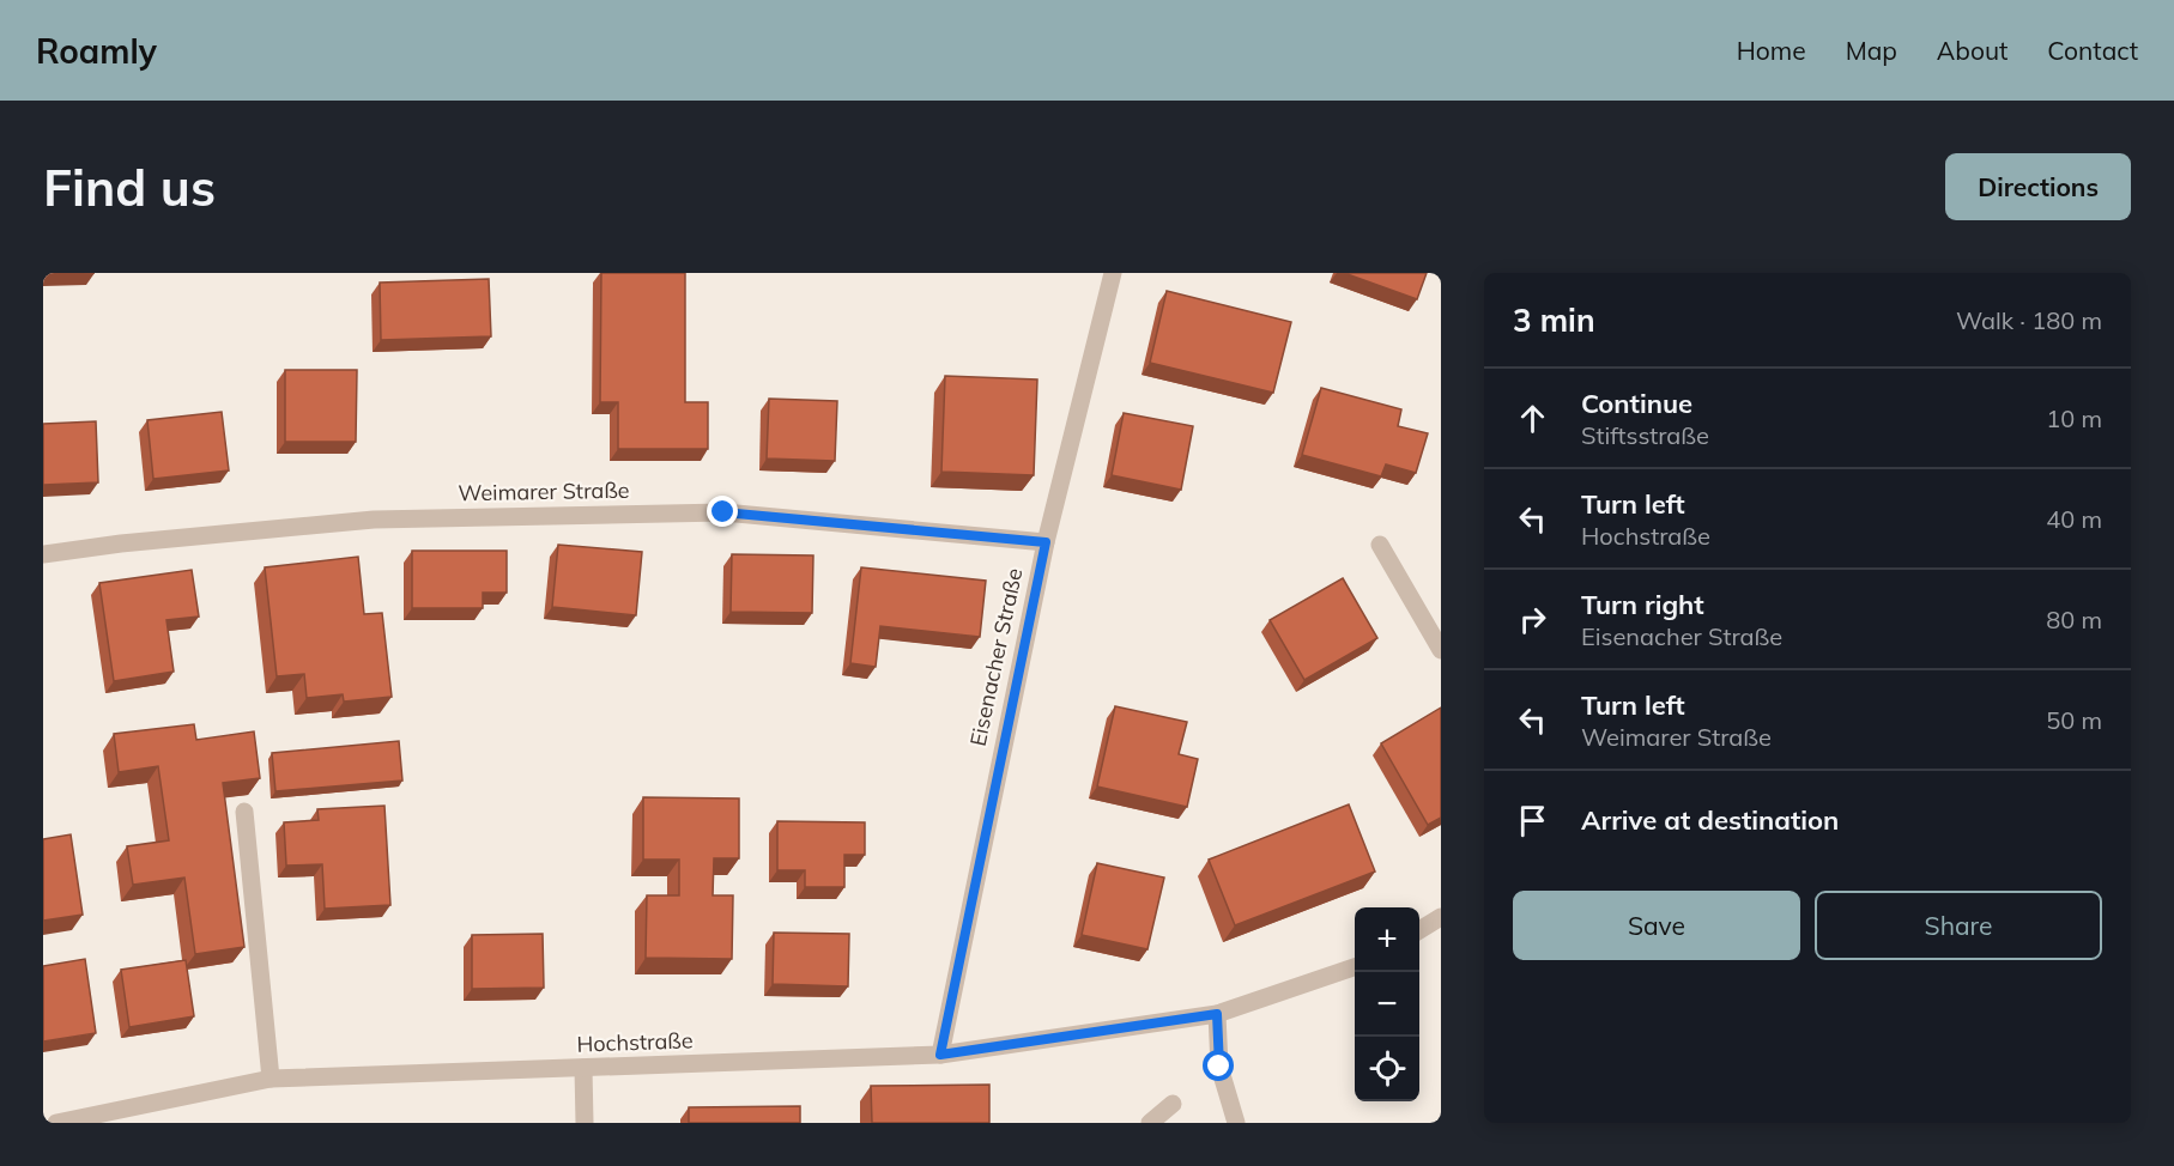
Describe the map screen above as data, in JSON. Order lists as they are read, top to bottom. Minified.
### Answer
{"streets":{"street":["Weimarer Straße","Eisenacher Straße","Hochstraße"]},"crossings":[["Weimarer Straße","Eisenacher Straße"],["Eisenacher Straße","Hochstraße"]],"page":{"header":"Roamly","nav":["Home","Map","About","Contact"],"buttons":["Directions",["Save","Share"]],"title":"Find us","heading":["3 min","Walk · 180 m"],"list":[["Continue","Stiftsstraße","10 m"],["Turn left","Hochstraße","40 m"],["Turn right","Eisenacher Straße","80 m"],["Turn left","Weimarer Straße","50 m"],"Arrive at destination"],"map_buttons":["+","−"]}}
